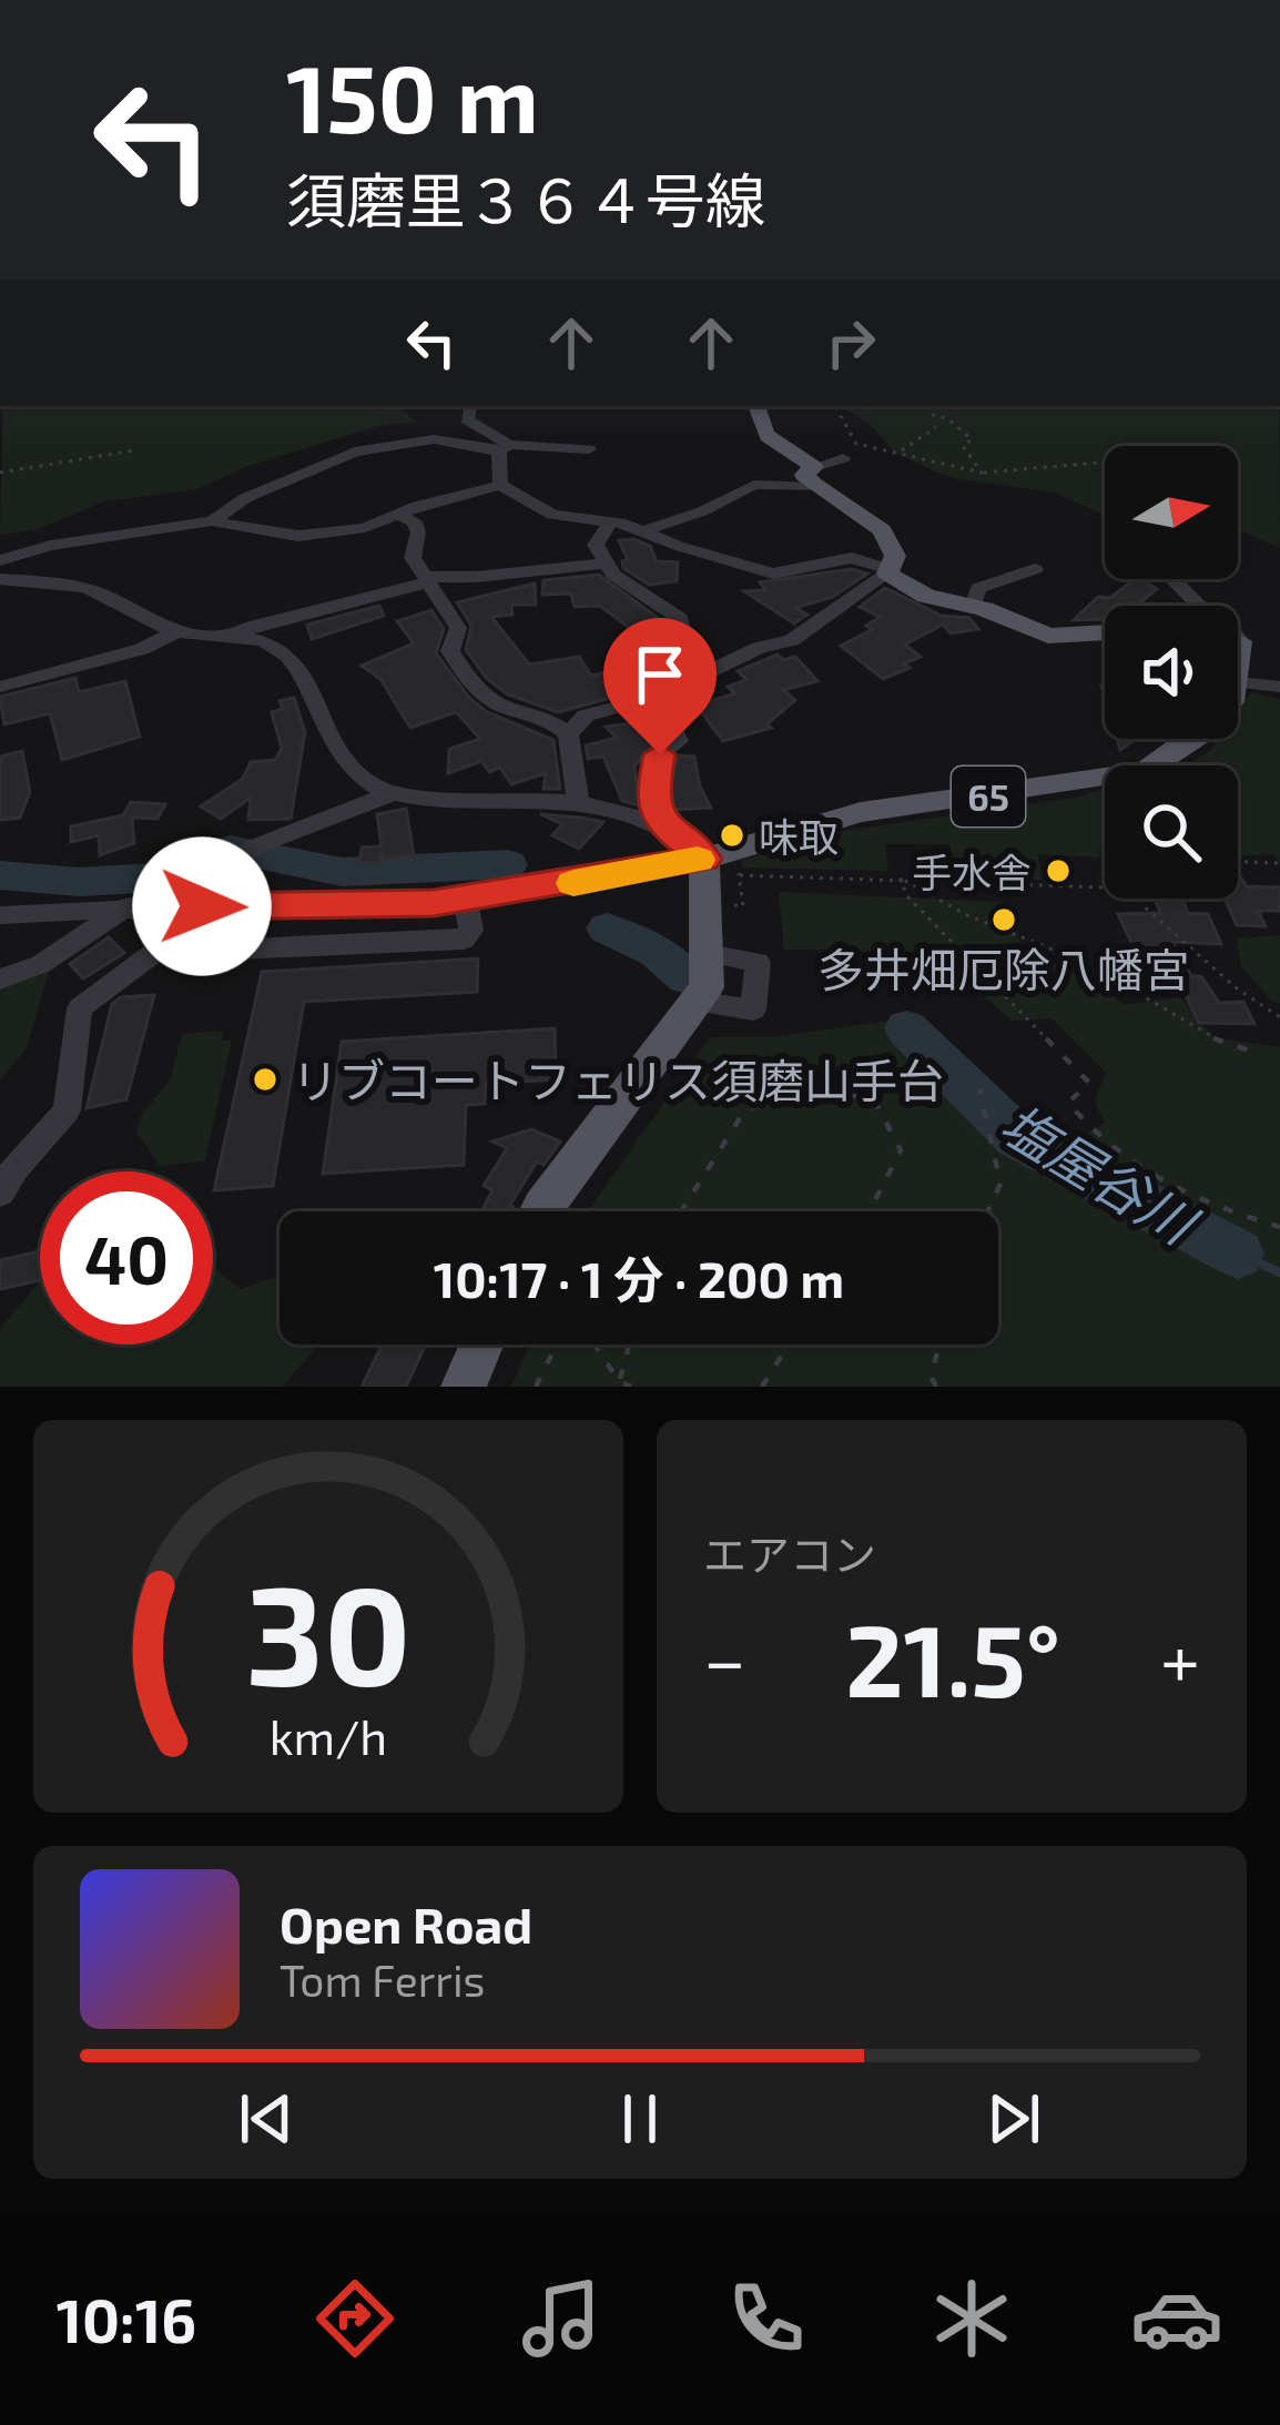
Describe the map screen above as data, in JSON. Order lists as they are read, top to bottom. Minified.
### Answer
{"streets":{"main road":["65"]},"water":["塩屋谷川"],"places":["味取","手水舎","多井畑厄除八幡宮","リブコートフェリス須磨山手台"],"north":"right","page":{"turn":["150 m","須磨里３６４号線"],"limit":"40","trip":"10:17 · 1 分 · 200 m","tile":"エアコン","heat":["−","21.5°","+"],"song":["Open Road","Tom Ferris"],"tabs":"10:16","gauge":["30","km/h"]}}
